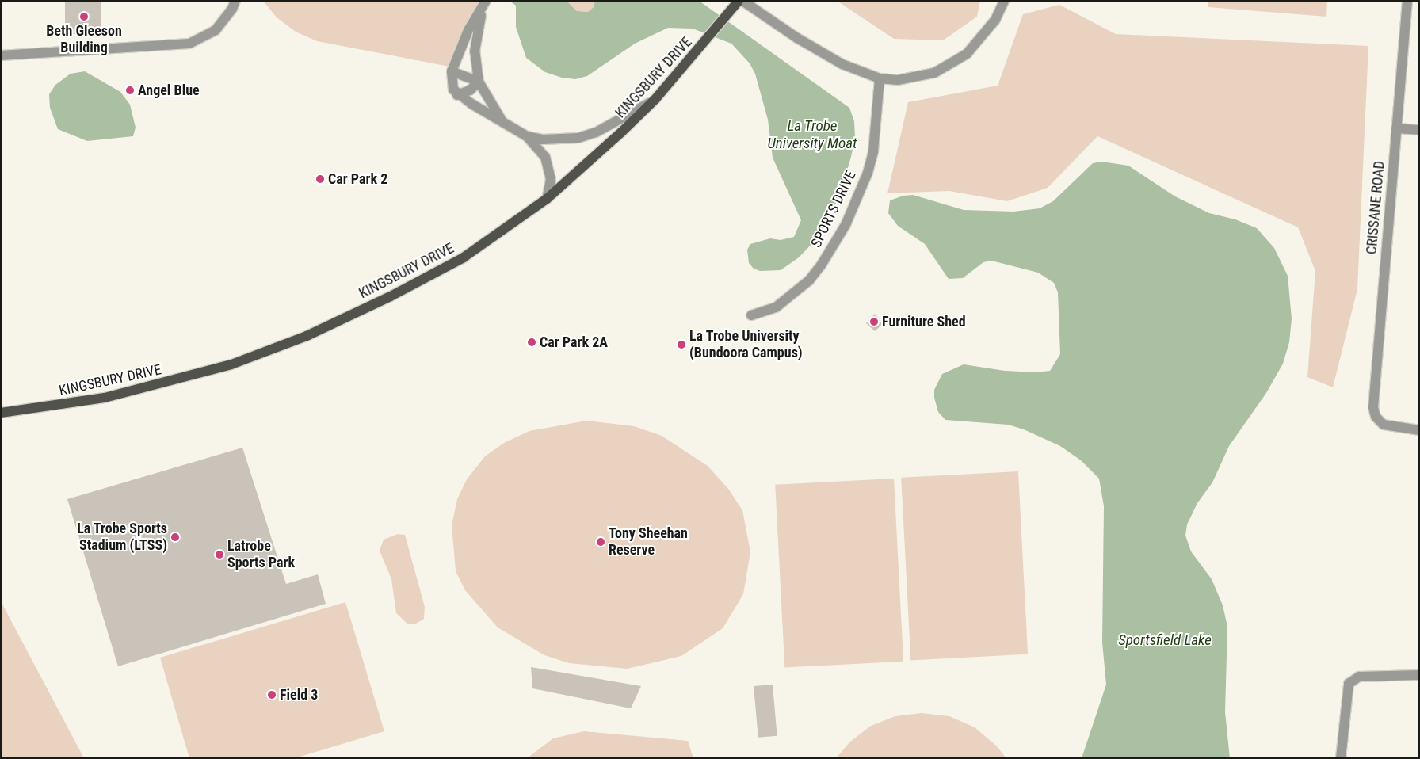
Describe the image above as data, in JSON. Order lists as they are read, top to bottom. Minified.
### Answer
{"streets":{"main road":["KINGSBURY DRIVE"],"street":["CRISSANE ROAD","SPORTS DRIVE"]},"water":["La Trobe University Moat","Sportsfield Lake"],"places":["Beth Gleeson Building","Angel Blue","Car Park 2","Furniture Shed","Car Park 2A","La Trobe University (Bundoora Campus)","La Trobe Sports Stadium (LTSS)","Tony Sheehan Reserve","Latrobe Sports Park","Field 3"]}
